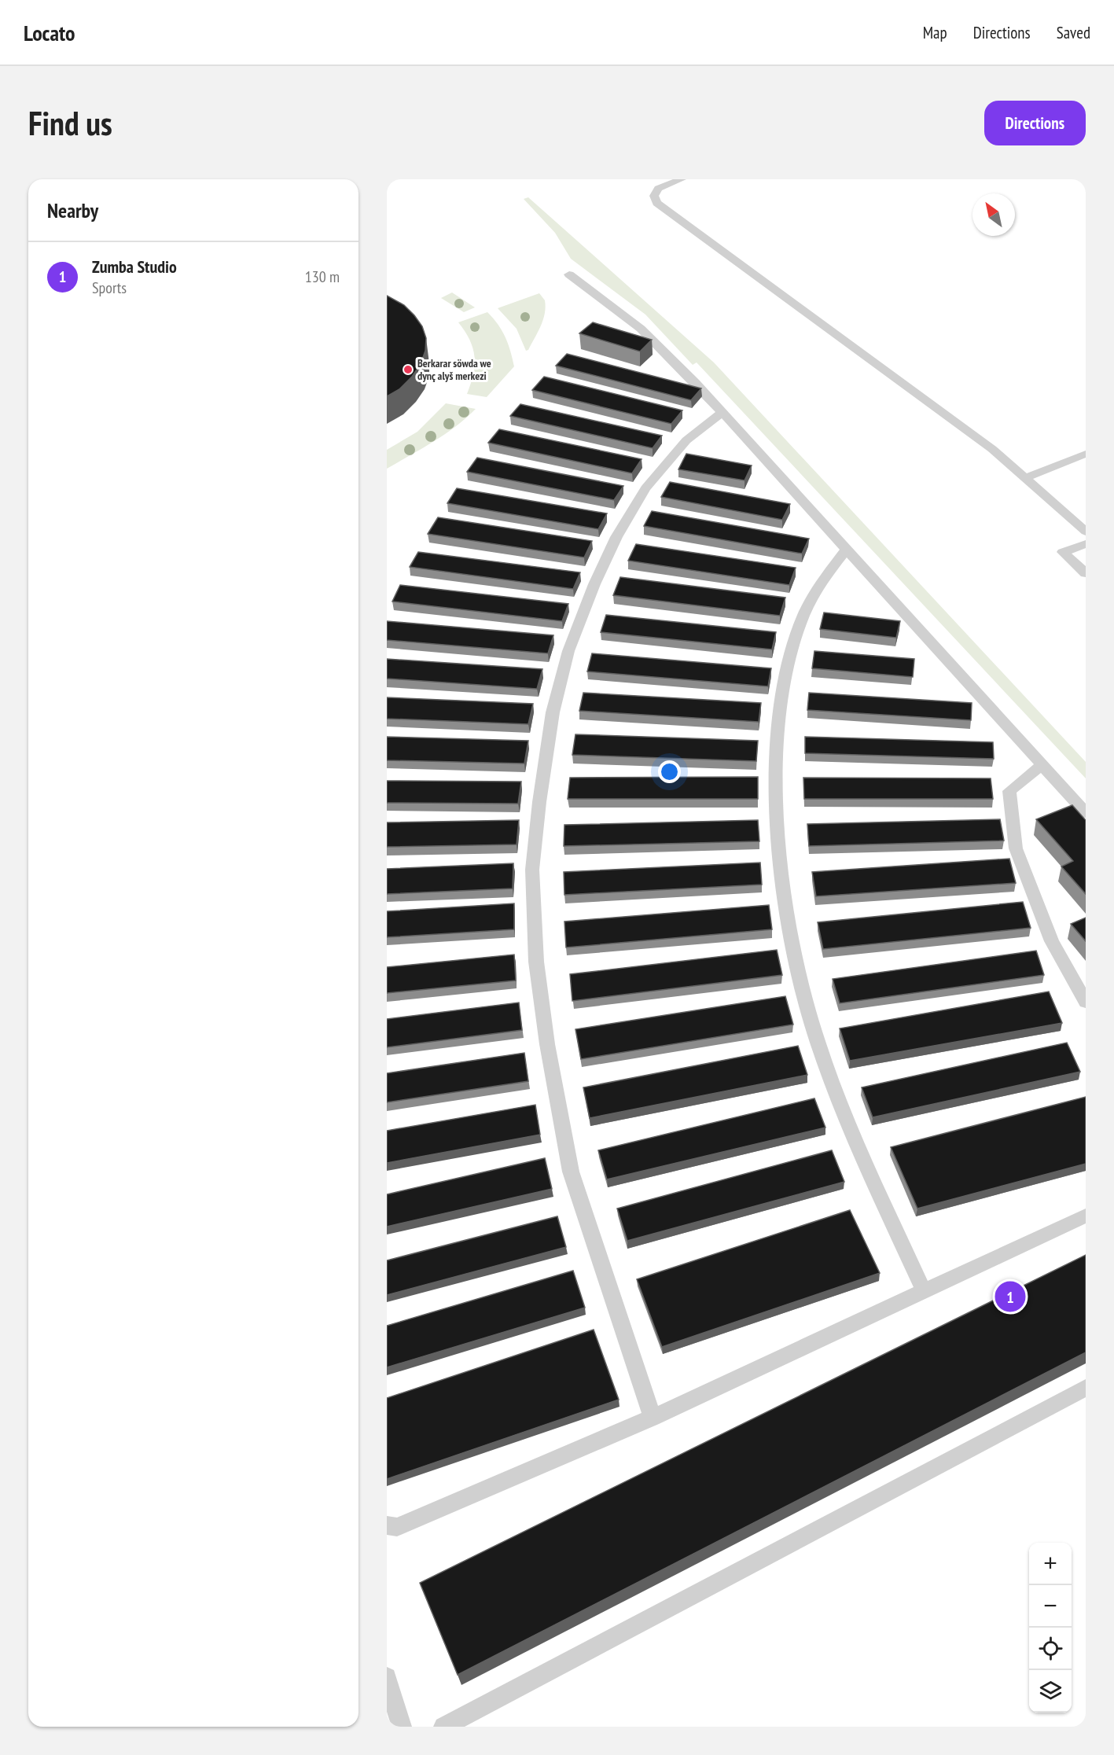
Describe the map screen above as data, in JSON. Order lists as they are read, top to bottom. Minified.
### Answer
{"places":["Berkarar söwda we dynç alyš merkezi"],"north":"top left","page":{"header":"Locato","nav":["Map","Directions","Saved"],"buttons":"Directions","title":"Find us","heading":"Nearby","list":[{"mark":"1","name":"Zumba Studio","note":"Sports","value":"130 m"}],"pins":"1","map_buttons":["+","−"]}}
